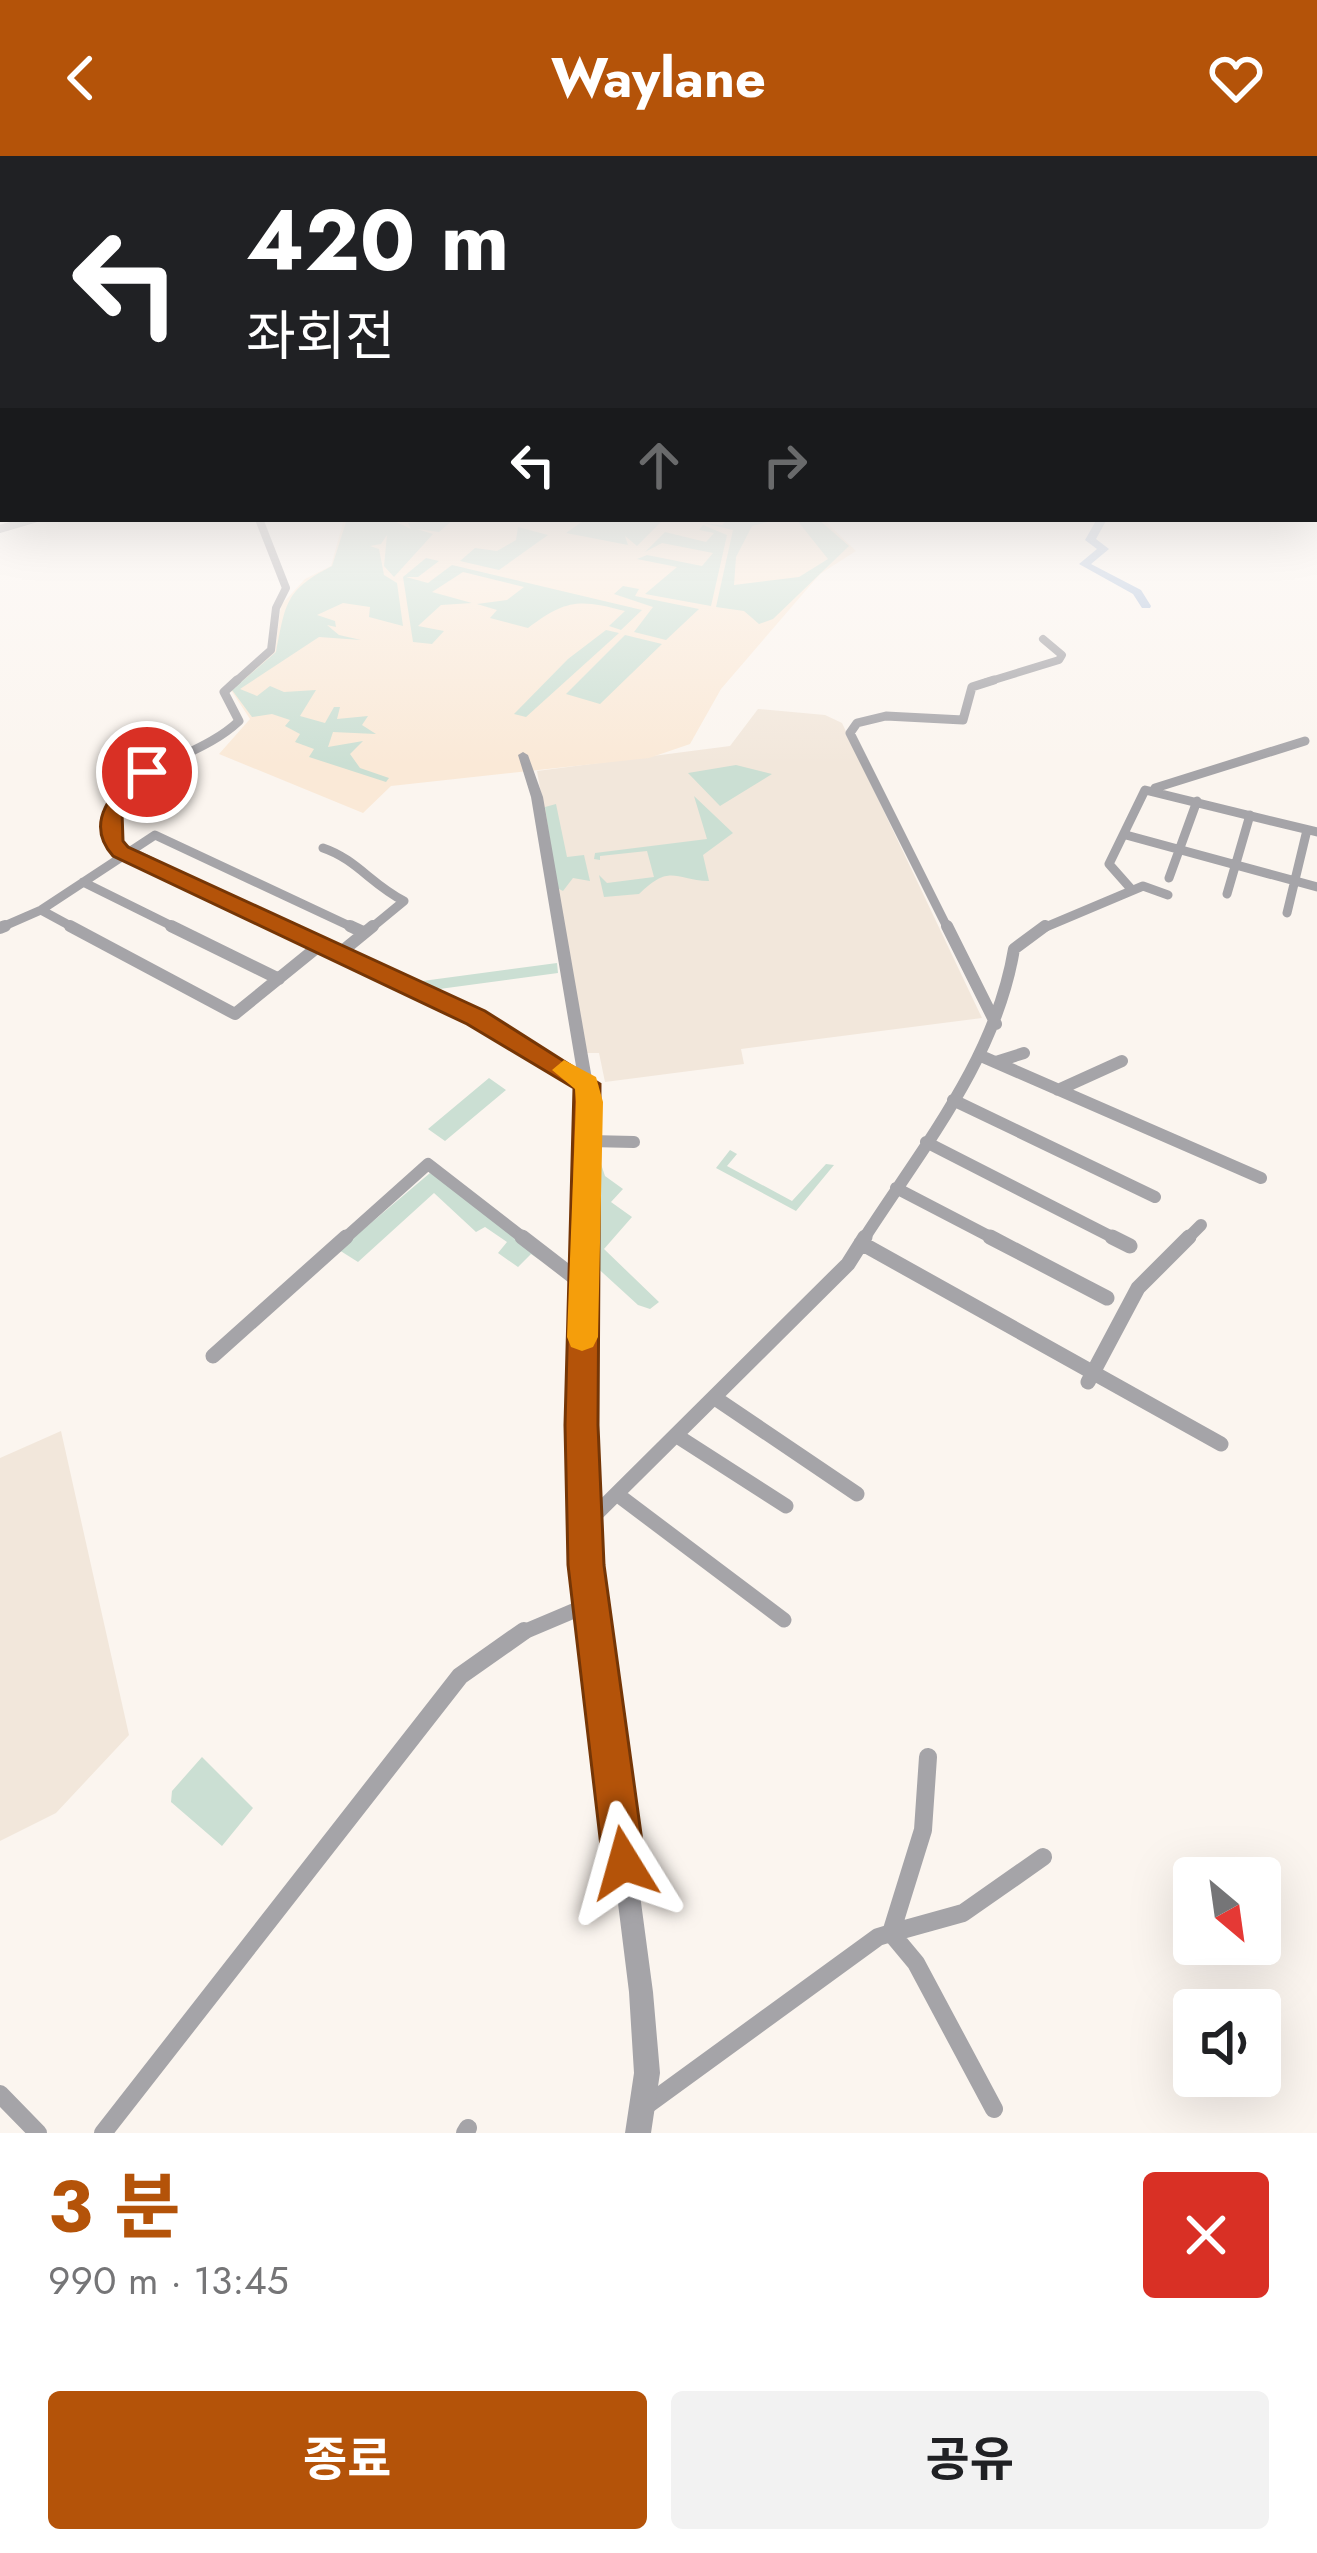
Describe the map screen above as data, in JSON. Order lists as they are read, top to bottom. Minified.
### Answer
{"north":"bottom right","page":{"header":"Waylane","turn":["420 m","좌회전"],"heading":["3 분","990 m · 13:45"],"buttons":["종료","공유"]}}
